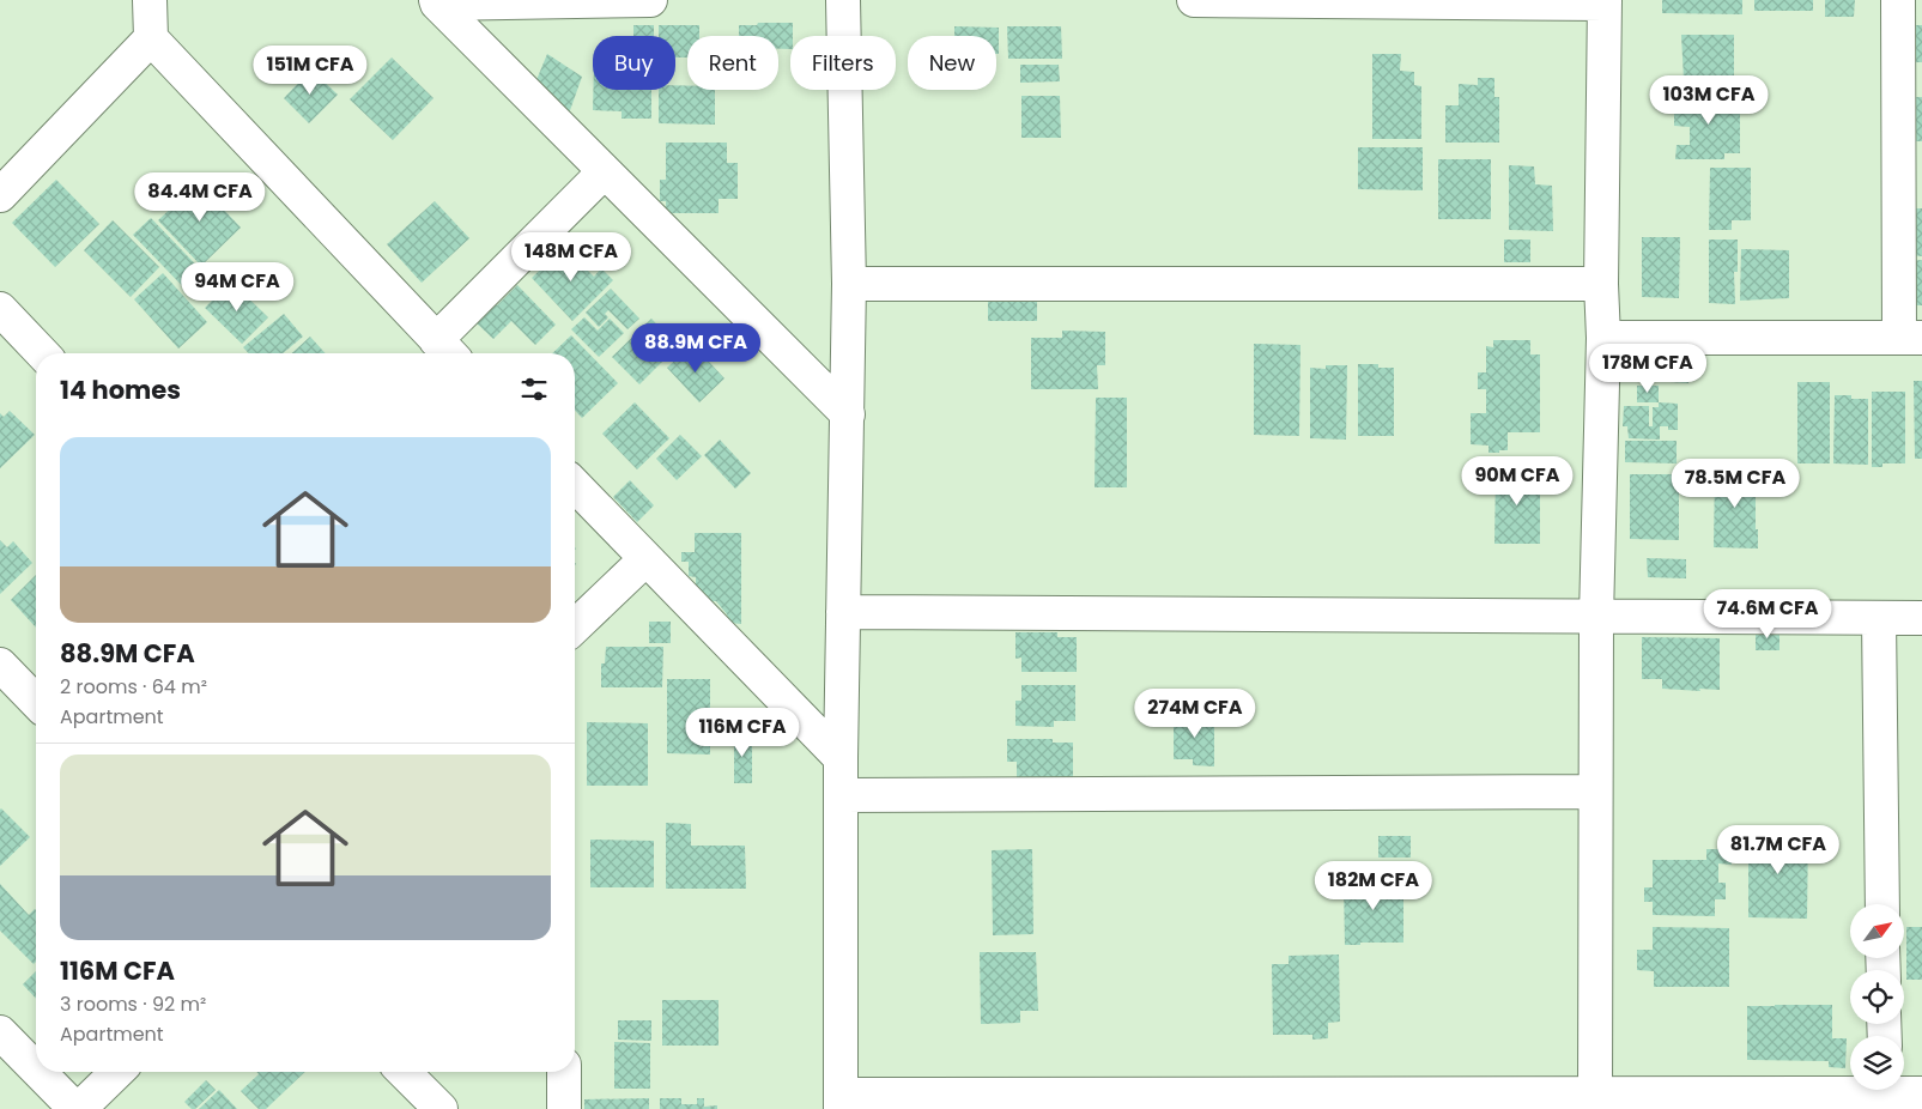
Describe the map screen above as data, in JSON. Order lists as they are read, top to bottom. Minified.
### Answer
{"north":"top right","page":{"chip":["Buy","Rent","Filters","New"],"price":["151M CFA","103M CFA","84.4M CFA","148M CFA","94M CFA","88.9M CFA","178M CFA","90M CFA","78.5M CFA","74.6M CFA","274M CFA","116M CFA","81.7M CFA","182M CFA"],"heading":"14 homes","list":[{"name":"88.9M CFA","note":"2 rooms · 64 m² · Apartment"},{"name":"116M CFA","note":"3 rooms · 92 m² · Apartment"}]}}
